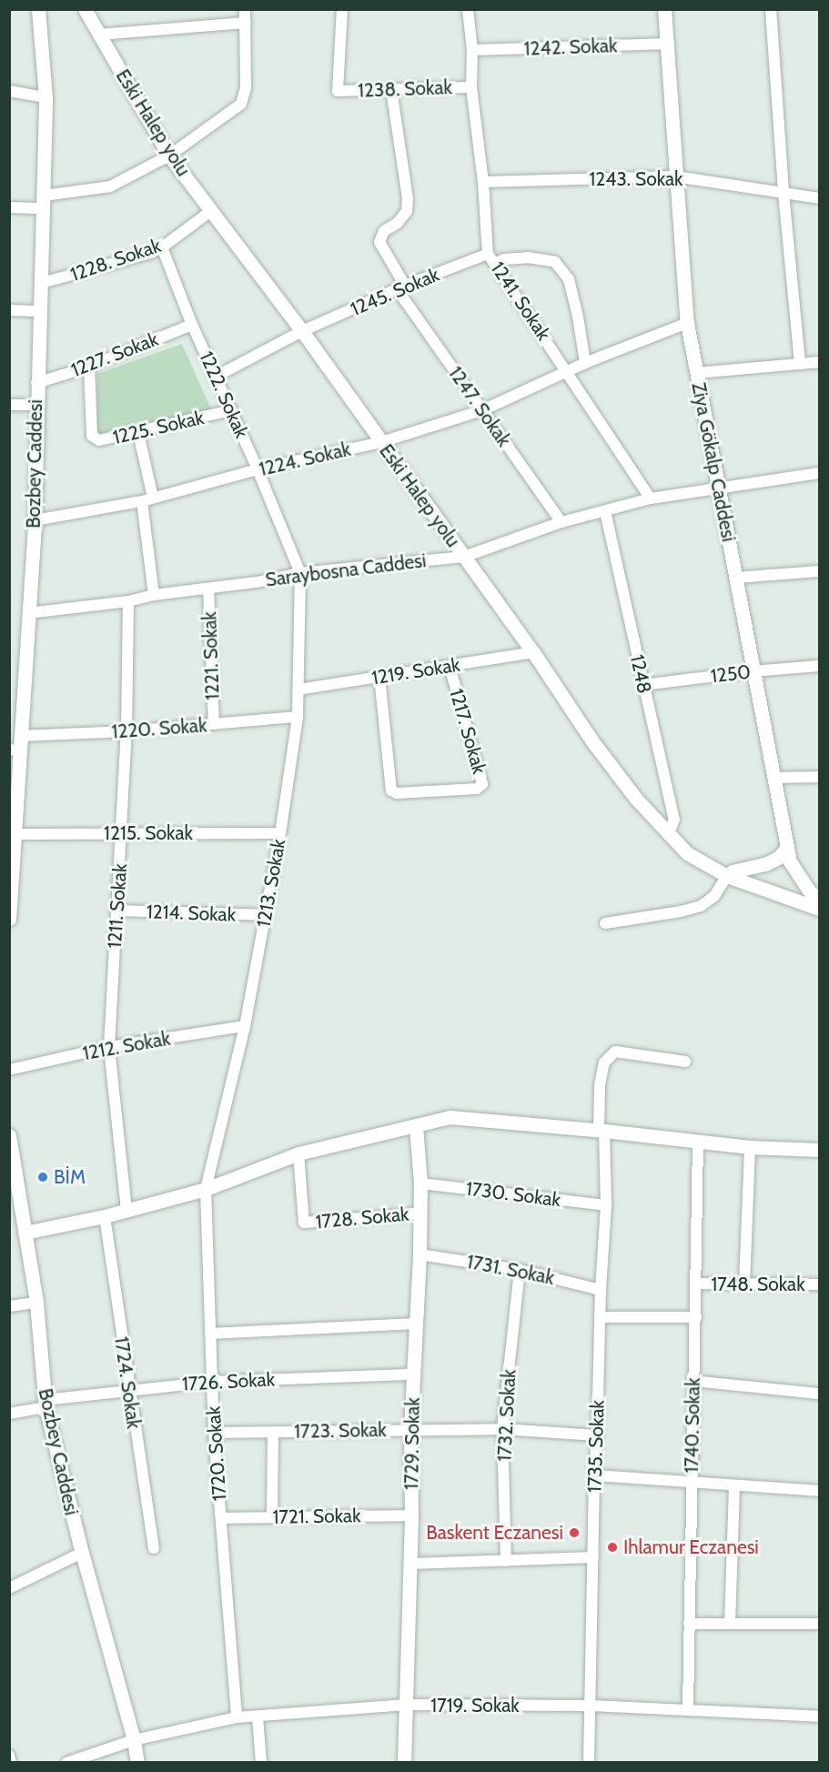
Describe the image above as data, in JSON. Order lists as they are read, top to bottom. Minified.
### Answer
{"streets":{"street":["1242. Sokak","1238. Sokak","Eski Halep yolu","1243. Sokak","1228. Sokak","1245. Sokak","1241. Sokak","1227. Sokak","1222. Sokak","1247. Sokak","1225. Sokak","1224. Sokak","Ziya Gökalp Caddesi","Bozbey Caddesi","Saraybosna Caddesi","1221. Sokak","1219. Sokak","1248","1250","1220. Sokak","1217. Sokak","1215. Sokak","1213. Sokak","1211. Sokak","1214. Sokak","1212. Sokak","1730. Sokak","1728. Sokak","1731. Sokak","1748. Sokak","1726. Sokak","1724. Sokak","1732. Sokak","1740. Sokak","1723. Sokak","1729. Sokak","1735. Sokak","1720. Sokak","1721. Sokak","1719. Sokak"]},"crossings":[["1242. Sokak","1241. Sokak"],["1242. Sokak","Ziya Gökalp Caddesi"],["1238. Sokak","1241. Sokak"],["1238. Sokak","1247. Sokak"],["Eski Halep yolu","1228. Sokak"],["Eski Halep yolu","1245. Sokak"],["Eski Halep yolu","1224. Sokak"],["Eski Halep yolu","Saraybosna Caddesi"],["Eski Halep yolu","1219. Sokak"],["Eski Halep yolu","1248"],["1243. Sokak","1241. Sokak"],["1243. Sokak","Ziya Gökalp Caddesi"],["1228. Sokak","1222. Sokak"],["1228. Sokak","Bozbey Caddesi"],["1245. Sokak","1241. Sokak"],["1245. Sokak","1222. Sokak"],["1245. Sokak","1247. Sokak"],["1241. Sokak","1224. Sokak"],["1241. Sokak","Saraybosna Caddesi"],["1227. Sokak","1222. Sokak"],["1227. Sokak","1225. Sokak"],["1227. Sokak","Bozbey Caddesi"],["1222. Sokak","1225. Sokak"],["1222. Sokak","1224. Sokak"],["1222. Sokak","Saraybosna Caddesi"],["1222. Sokak","1213. Sokak"],["1247. Sokak","1224. Sokak"],["1247. Sokak","Saraybosna Caddesi"],["1224. Sokak","Ziya Gökalp Caddesi"],["1224. Sokak","Bozbey Caddesi"],["Ziya Gökalp Caddesi","Saraybosna Caddesi"],["Ziya Gökalp Caddesi","1250"],["Bozbey Caddesi","Saraybosna Caddesi"],["Bozbey Caddesi","1220. Sokak"],["Bozbey Caddesi","1215. Sokak"],["Bozbey Caddesi","1726. Sokak"],["Bozbey Caddesi","1719. Sokak"],["Saraybosna Caddesi","1221. Sokak"],["Saraybosna Caddesi","1248"],["Saraybosna Caddesi","1213. Sokak"],["Saraybosna Caddesi","1211. Sokak"],["1221. Sokak","1220. Sokak"],["1219. Sokak","1217. Sokak"],["1219. Sokak","1213. Sokak"],["1248","1250"],["1220. Sokak","1213. Sokak"],["1220. Sokak","1211. Sokak"],["1215. Sokak","1213. Sokak"],["1215. Sokak","1211. Sokak"],["1213. Sokak","1214. Sokak"],["1213. Sokak","1212. Sokak"],["1213. Sokak","1720. Sokak"],["1211. Sokak","1214. Sokak"],["1211. Sokak","1212. Sokak"],["1730. Sokak","1729. Sokak"],["1730. Sokak","1735. Sokak"],["1728. Sokak","1729. Sokak"],["1731. Sokak","1732. Sokak"],["1731. Sokak","1729. Sokak"],["1731. Sokak","1735. Sokak"],["1748. Sokak","1740. Sokak"],["1726. Sokak","1724. Sokak"],["1726. Sokak","1729. Sokak"],["1726. Sokak","1720. Sokak"],["1732. Sokak","1723. Sokak"],["1740. Sokak","1719. Sokak"],["1723. Sokak","1729. Sokak"],["1723. Sokak","1735. Sokak"],["1723. Sokak","1720. Sokak"],["1729. Sokak","1721. Sokak"],["1729. Sokak","1719. Sokak"],["1735. Sokak","1719. Sokak"],["1720. Sokak","1721. Sokak"],["1720. Sokak","1719. Sokak"]],"places":["BİM","Baskent Eczanesi","Ihlamur Eczanesi"]}
